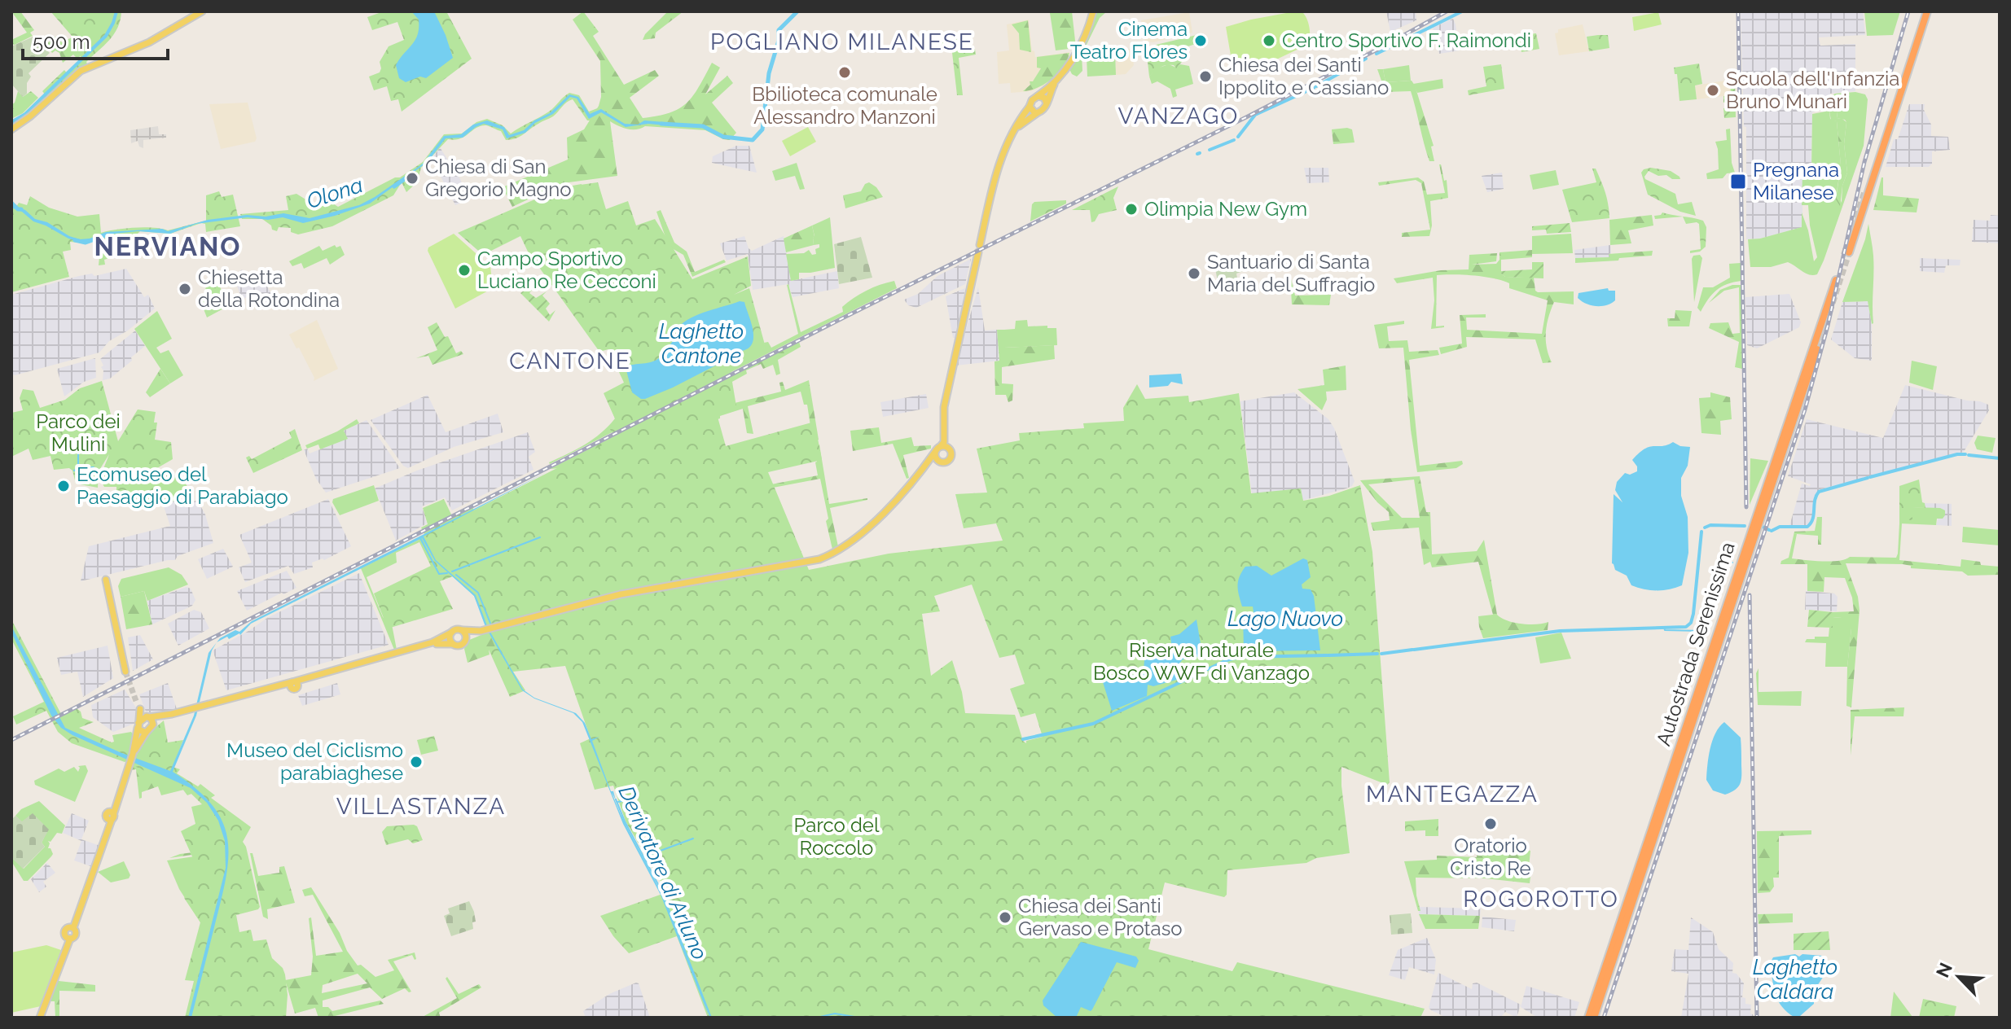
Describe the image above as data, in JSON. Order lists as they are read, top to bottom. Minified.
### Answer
{"streets":{"highway":["Autostrada Serenissima"]},"districts":["POGLIANO MILANESE","VANZAGO","NERVIANO","CANTONE","MANTEGAZZA","VILLASTANZA","ROGOROTTO"],"water":["Olona","Laghetto Cantone","Lago Nuovo","Derivatore di Arluno","Laghetto Caldara"],"parks":["Parco dei Mulini","Riserva naturale Bosco WWF di Vanzago","Parco del Roccolo"],"places":{"other":["Cinema Teatro Flores","Centro Sportivo F. Raimondi","Bbilioteca comunale Alessandro Manzoni","Chiesa dei Santi Ippolito e Cassiano","Scuola dell'Infanzia Bruno Munari","Chiesa di San Gregorio Magno","Olimpia New Gym","Campo Sportivo Luciano Re Cecconi","Santuario di Santa Maria del Suffragio","Chiesetta della Rotondina","Ecomuseo del Paesaggio di Parabiago","Museo del Ciclismo parabiaghese","Oratorio Cristo Re","Chiesa dei Santi Gervaso e Protaso"],"transit":["Pregnana Milanese"]},"scale_bar":"500 m","north":"top left"}
